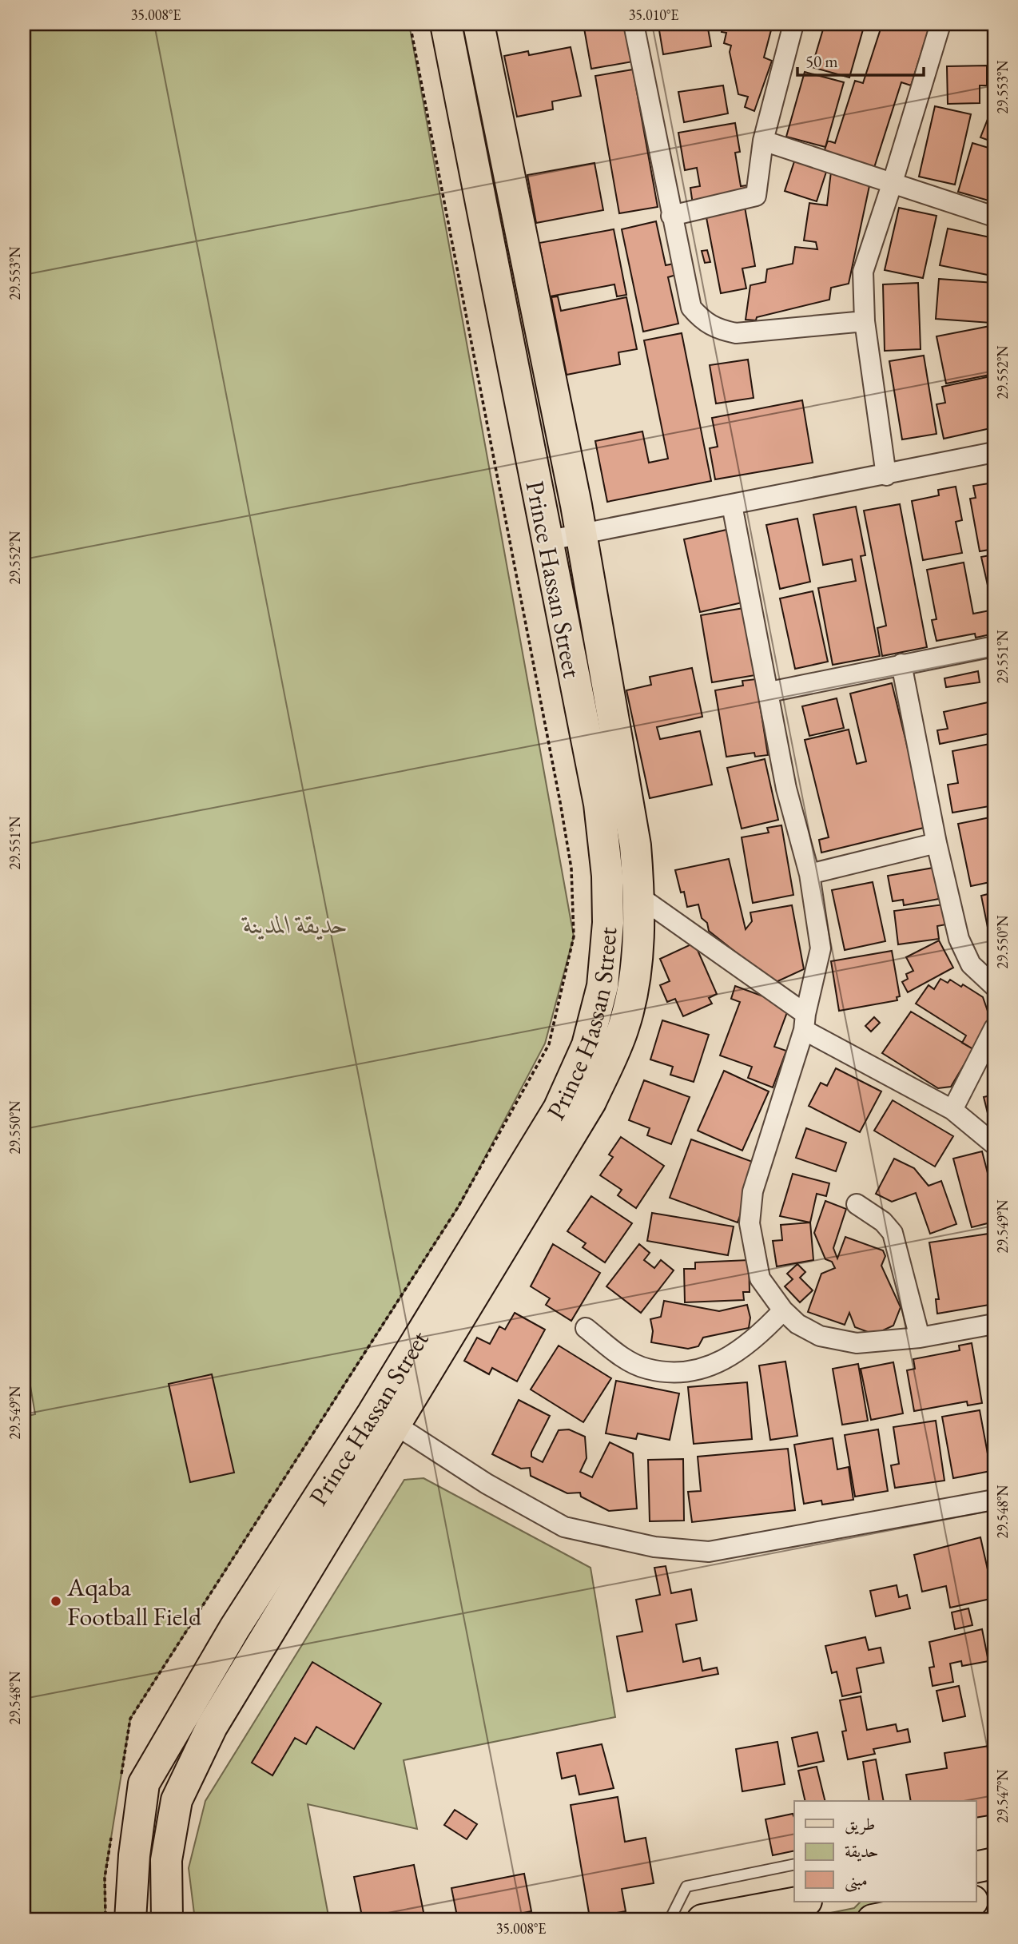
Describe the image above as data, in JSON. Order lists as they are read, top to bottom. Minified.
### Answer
{"streets":{"main road":["Prince Hassan Street"]},"parks":["حديقة المدينة"],"places":["Aqaba Football Field"],"legend":["طريق","حديقة","مبنى"],"scale_bar":"50 m","coordinates":["35.008°E","35.010°E","29.553°N","29.552°N","29.551°N","29.550°N","29.549°N","29.548°N","29.547°N"]}
